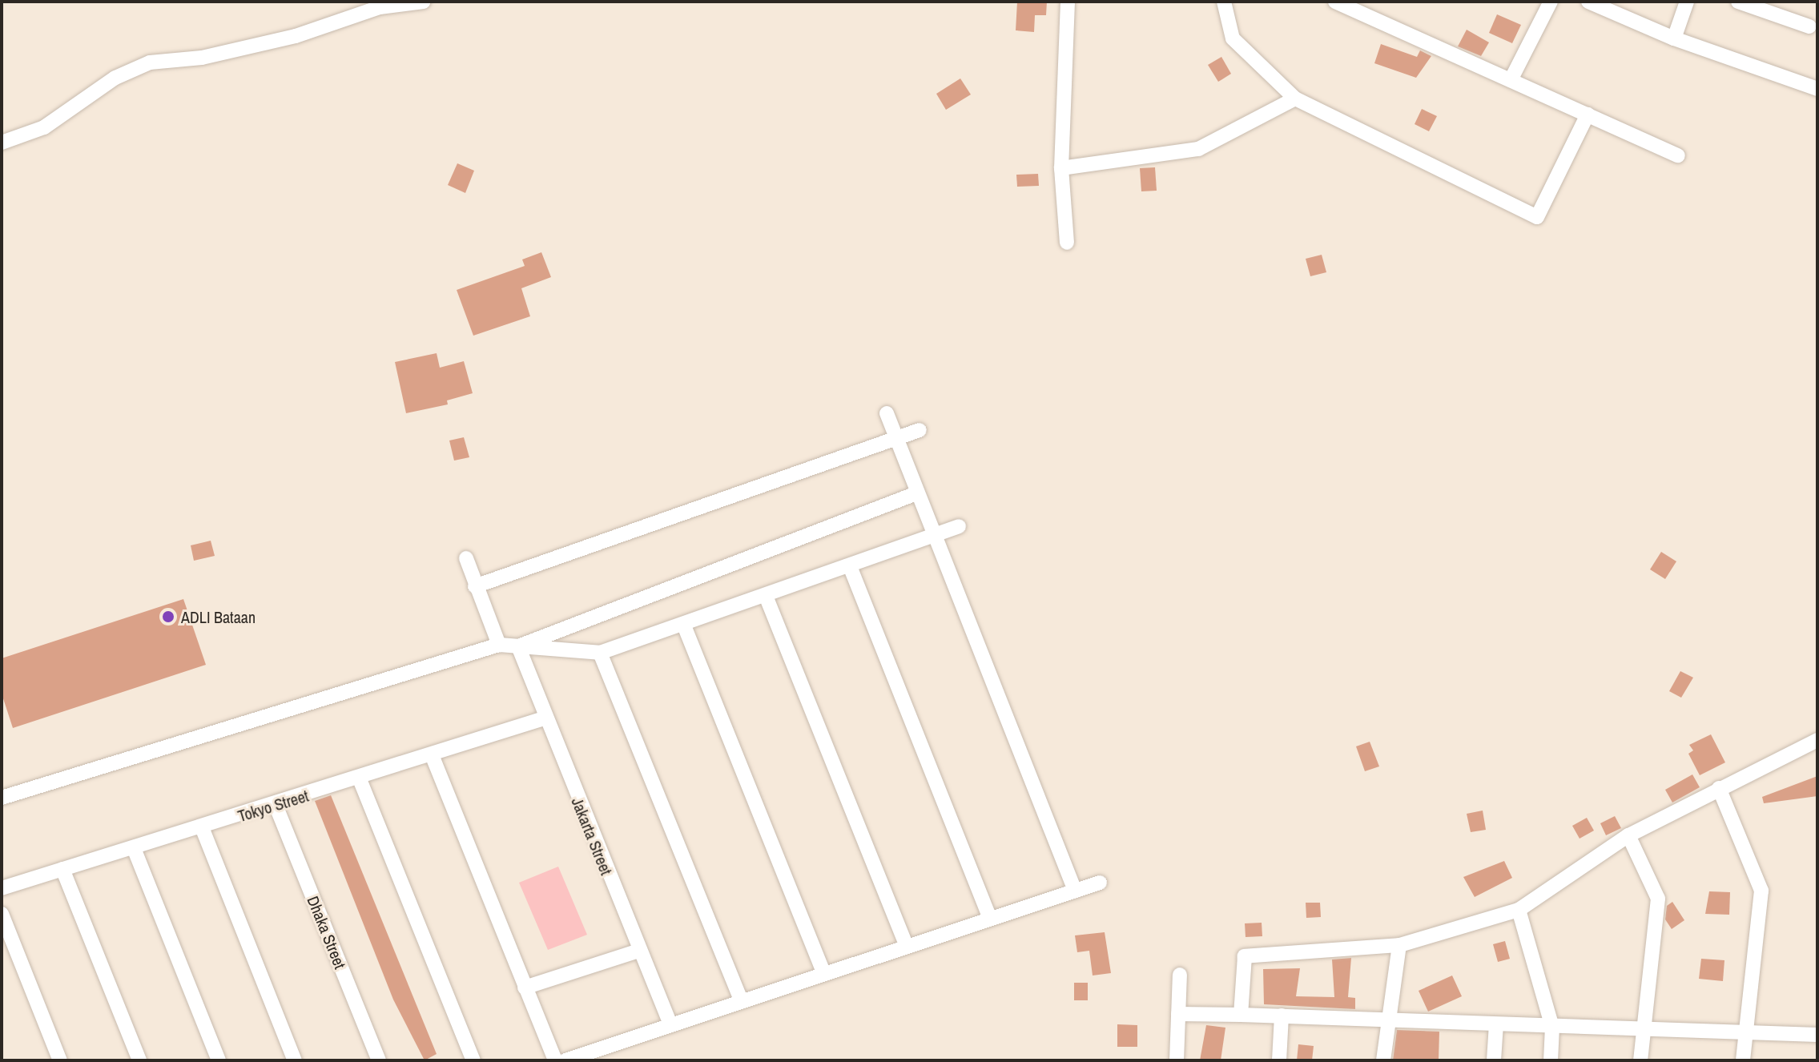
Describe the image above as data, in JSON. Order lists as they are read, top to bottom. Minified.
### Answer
{"streets":{"street":["Tokyo Street","Jakarta Street","Dhaka Street"]},"crossings":[["Tokyo Street","Jakarta Street"],["Tokyo Street","Dhaka Street"]],"places":["ADLI Bataan"]}
